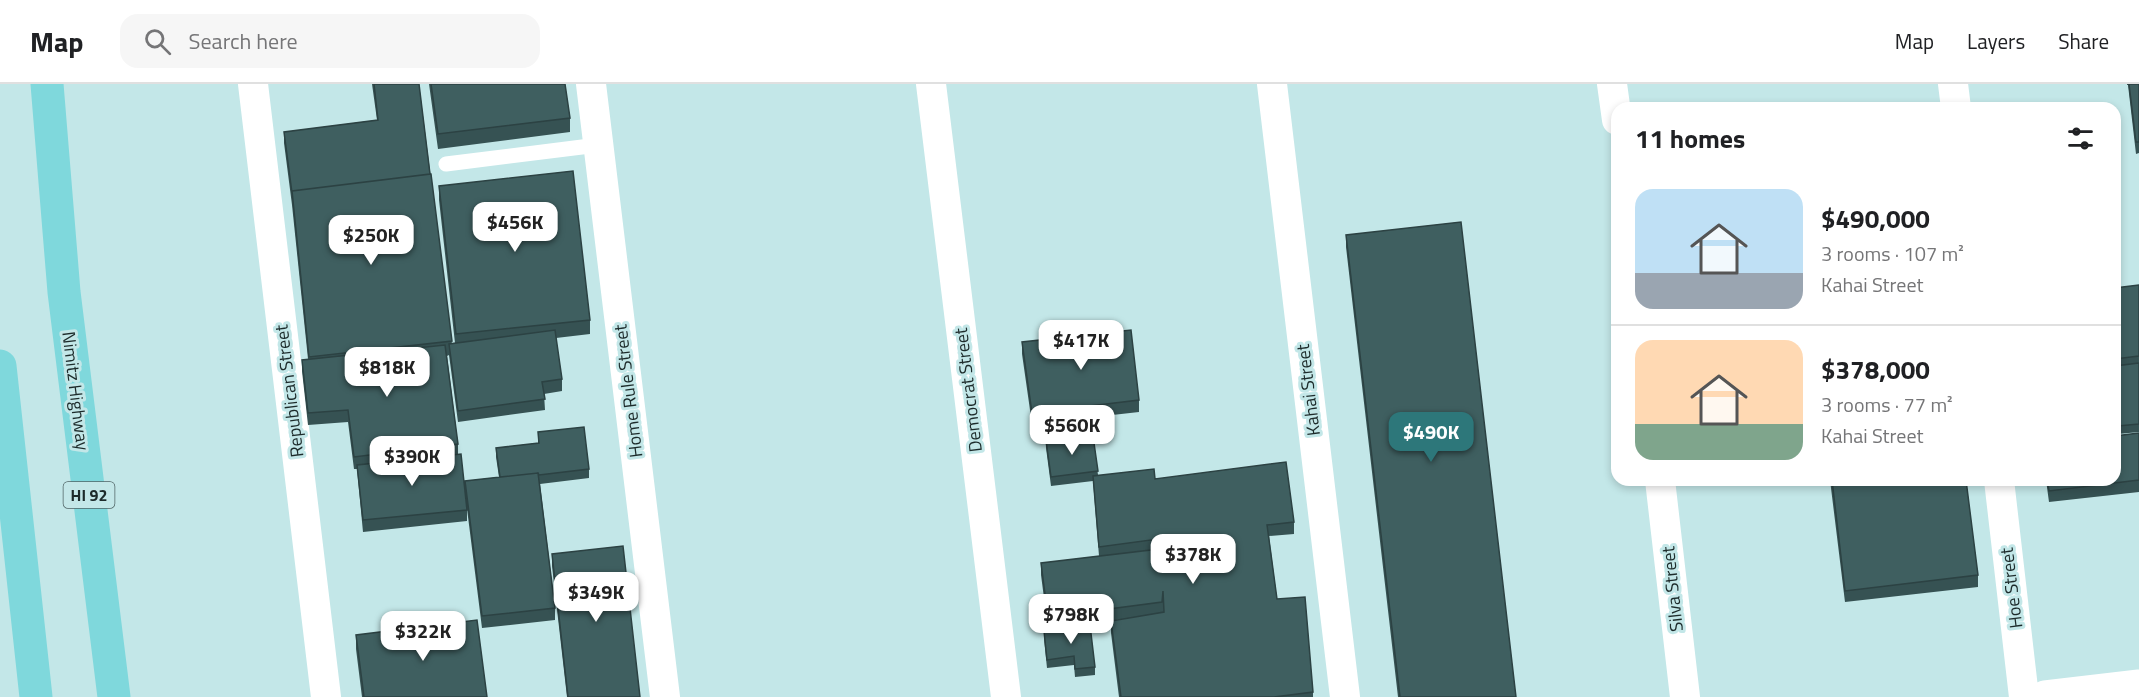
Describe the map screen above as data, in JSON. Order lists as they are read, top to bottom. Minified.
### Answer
{"streets":{"main road":["Nimitz Highway","HI 92"],"street":["Democrat Street","Kahai Street","Republican Street","Home Rule Street","Hoe Street","Silva Street"]},"page":{"header":"Map","search":"Search here","nav":["Map","Layers","Share"],"heading":"11 homes","list":[{"name":"$490,000","note":"3 rooms · 107 m² · Kahai Street"},{"name":"$378,000","note":"3 rooms · 77 m² · Kahai Street"}],"price":["$456K","$250K","$417K","$818K","$560K","$490K","$390K","$378K","$349K","$798K","$322K"]}}
